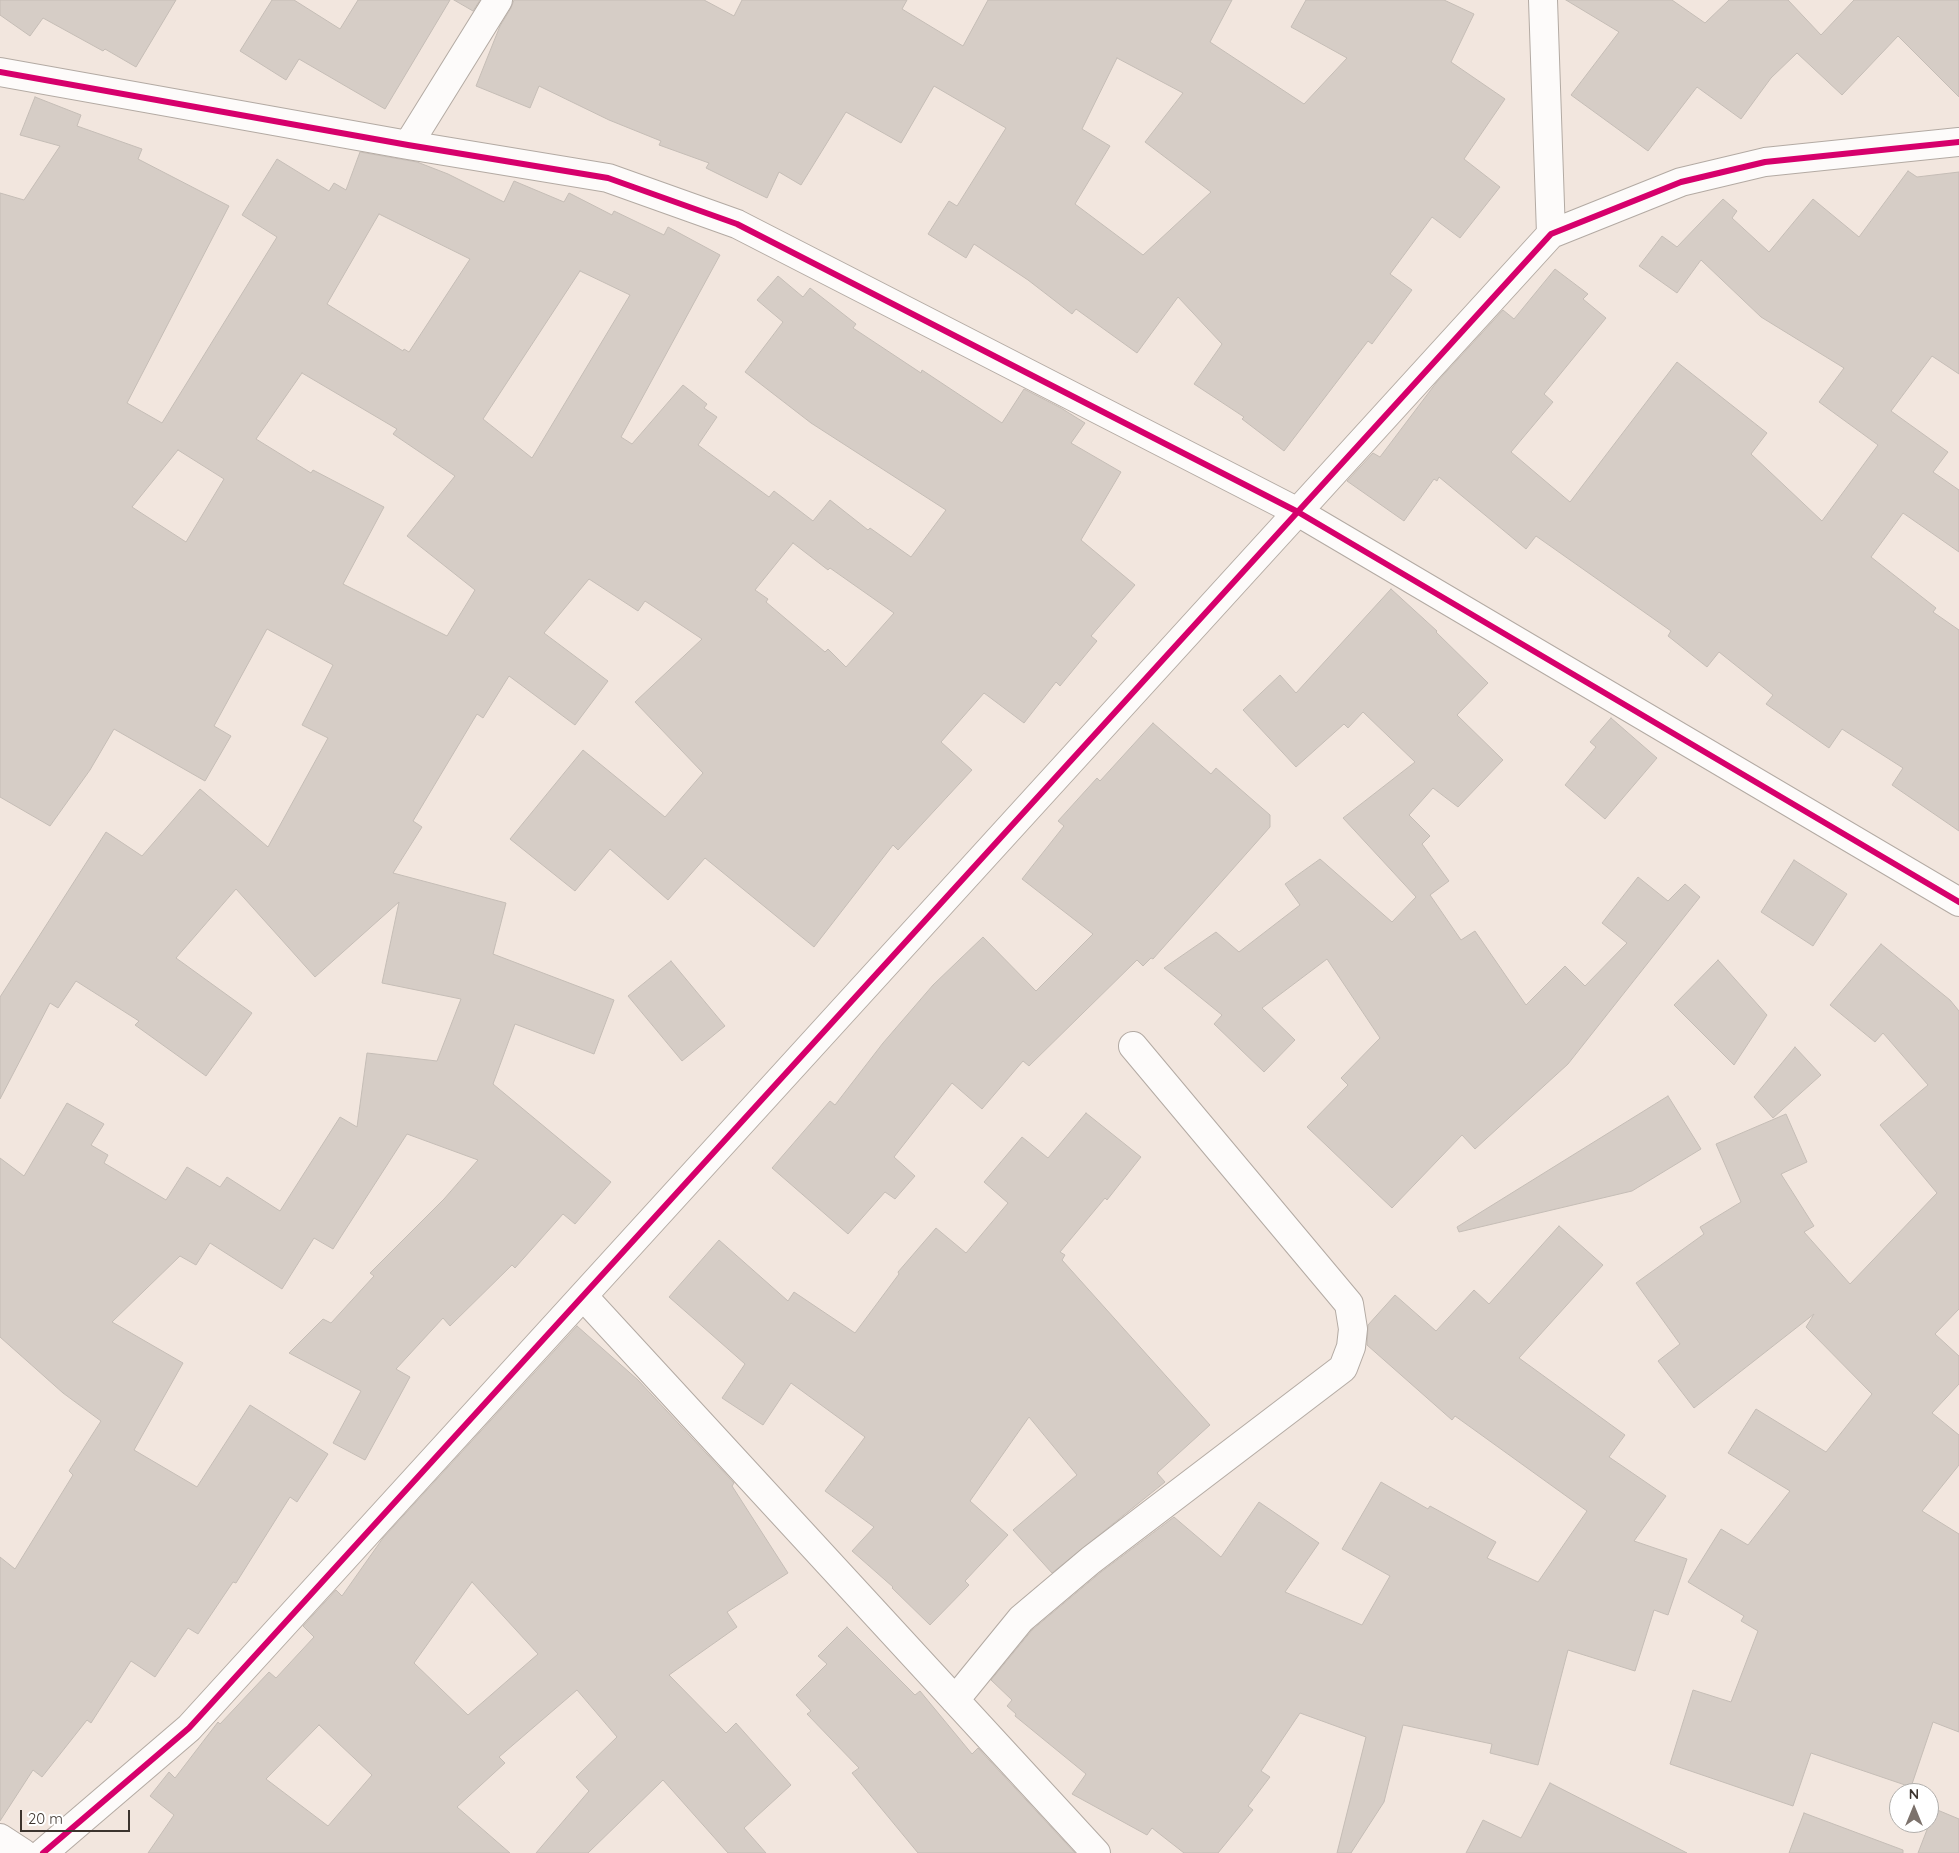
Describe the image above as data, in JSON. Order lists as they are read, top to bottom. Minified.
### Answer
{"scale_bar":"20 m","north":"top"}
